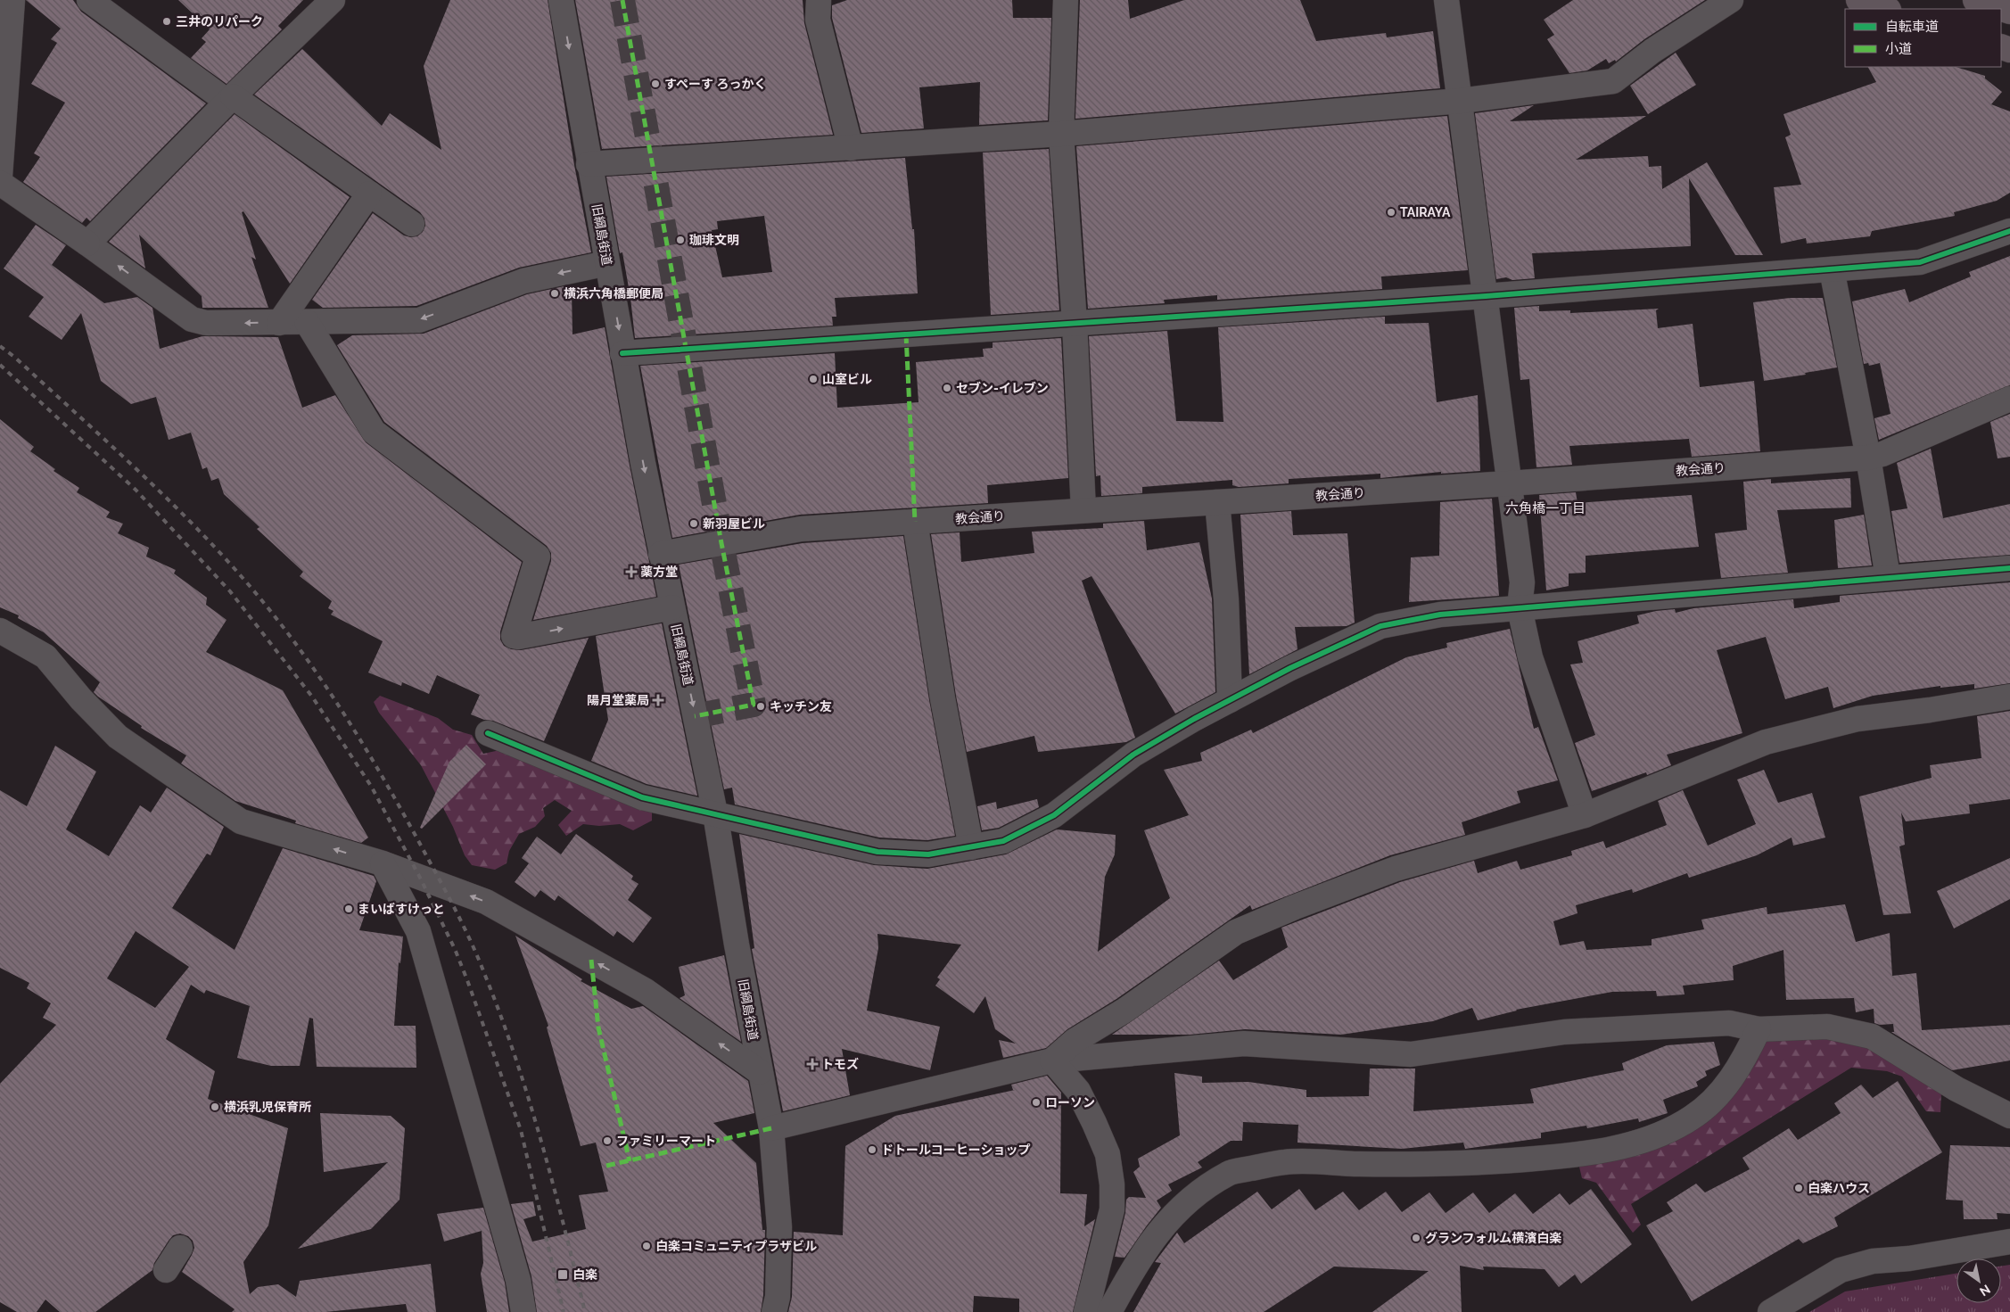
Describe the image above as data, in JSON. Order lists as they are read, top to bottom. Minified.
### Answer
{"streets":{"street":["旧綱島街道","教会通り"]},"crossings":[["旧綱島街道","教会通り"]],"one_way":["旧綱島街道"],"districts":["六角橋一丁目"],"places":{"other":["三井のリパーク","すぺーす ろっかく","TAIRAYA","珈琲文明","横浜六角橋郵便局","山室ビル","セブン-イレブン","新羽屋ビル","キッチン友","まいばすけっと","ローソン","横浜乳児保育所","ファミリーマート","ドトールコーヒーショップ","白楽ハウス","グランフォルム横濱白楽","白楽コミュニティプラザビル"],"health":["薬方堂","陽月堂薬局","トモズ"],"transit":["白楽"]},"legend":["自転車道","小道"],"north":"bottom right"}
